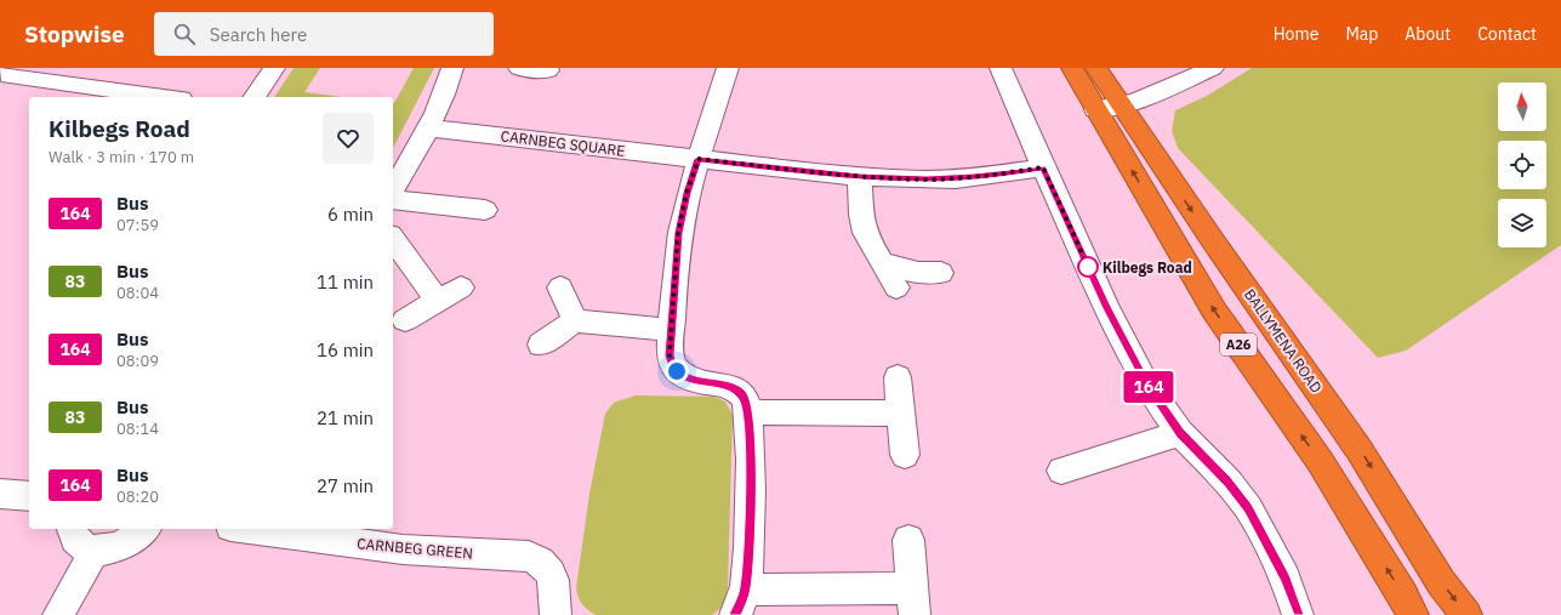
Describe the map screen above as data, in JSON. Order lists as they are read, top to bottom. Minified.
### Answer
{"streets":{"highway":["BALLYMENA ROAD","A26"],"street":["CARNBEG SQUARE","CARNBEG GREEN"]},"places":["Kilbegs Road"],"lines":["bus line 164"],"north":"top","page":{"header":"Stopwise","search":"Search here","nav":["Home","Map","About","Contact"],"on_map":"164","heading":["Kilbegs Road","Walk · 3 min · 170 m"],"list":[{"mark":"164","name":"Bus","note":"07:59","value":"6 min"},{"mark":"83","name":"Bus","note":"08:04","value":"11 min"},{"mark":"164","name":"Bus","note":"08:09","value":"16 min"},{"mark":"83","name":"Bus","note":"08:14","value":"21 min"},{"mark":"164","name":"Bus","note":"08:20","value":"27 min"}]}}
